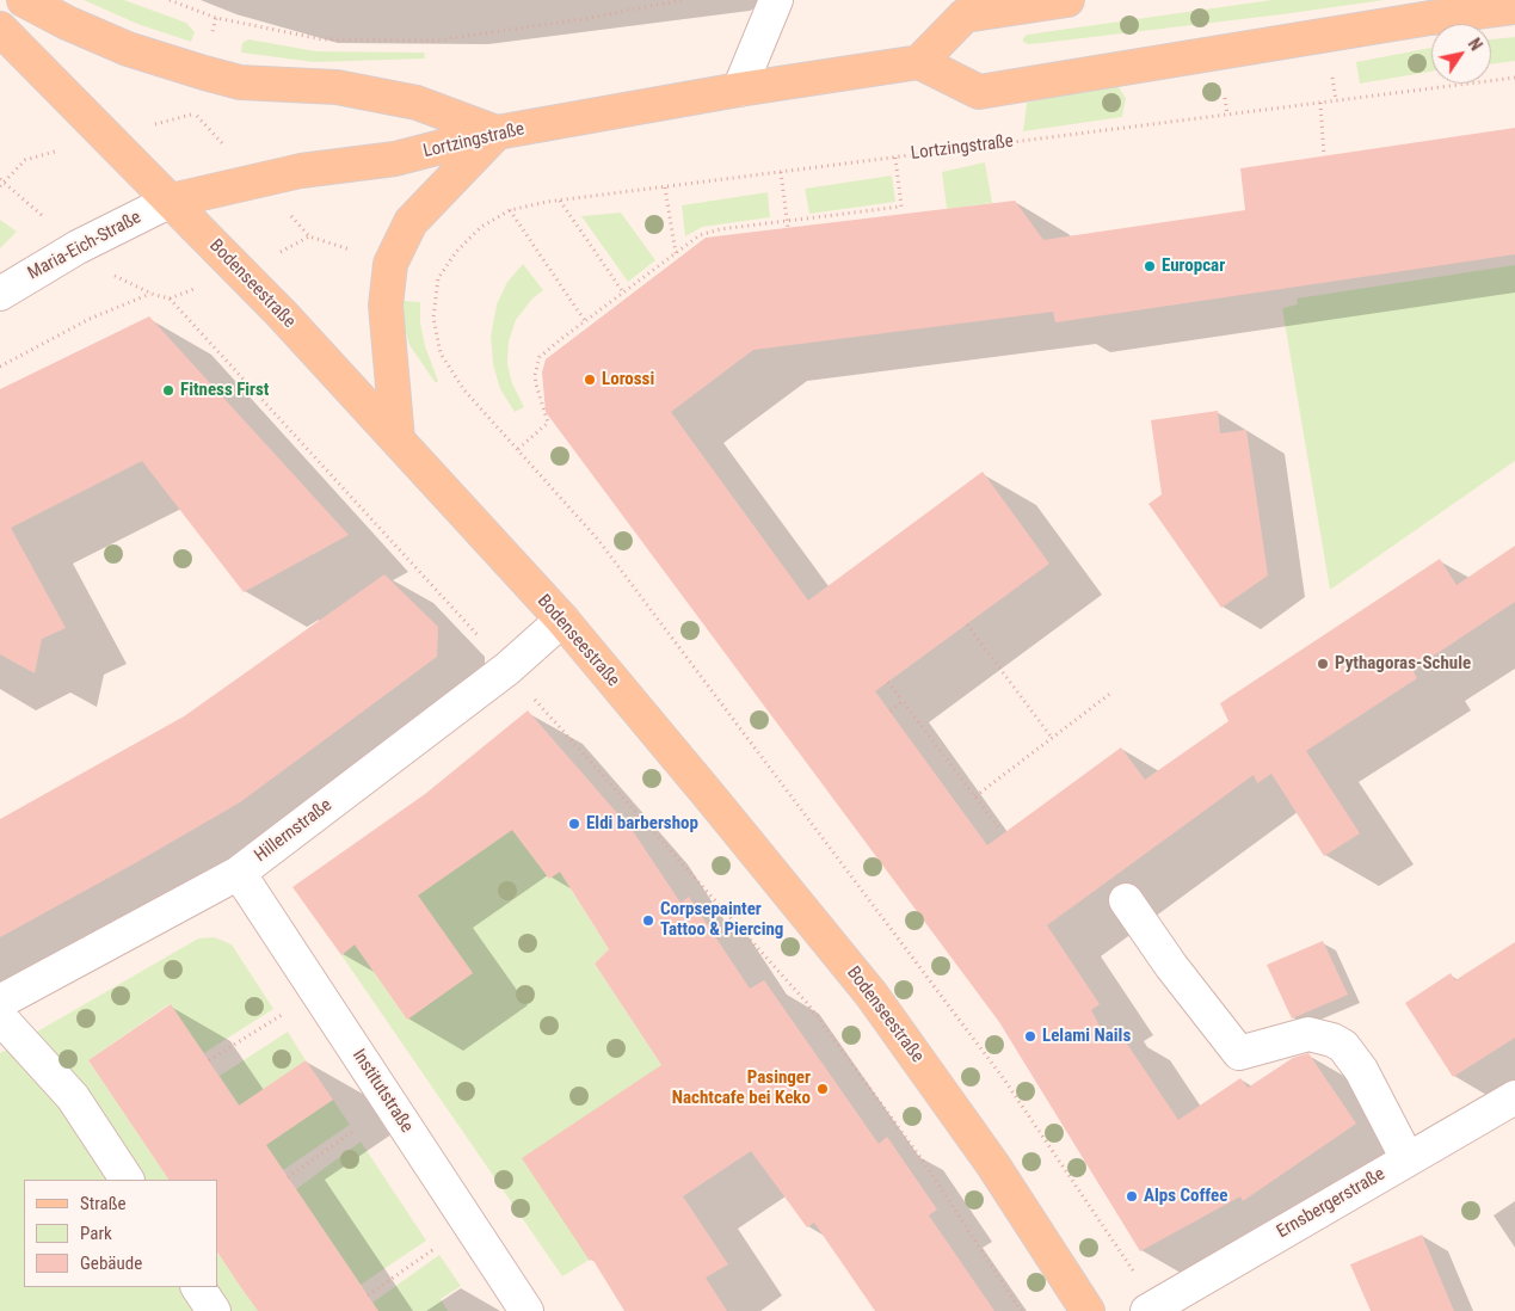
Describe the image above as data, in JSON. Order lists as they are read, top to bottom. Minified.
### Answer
{"streets":{"main road":["Lortzingstraße","Bodenseestraße"],"street":["Maria-Eich-Straße","Hillernstraße","Institutstraße","Ernsbergerstraße"]},"crossings":[["Lortzingstraße","Maria-Eich-Straße"],["Lortzingstraße","Bodenseestraße"],["Maria-Eich-Straße","Bodenseestraße"],["Bodenseestraße","Hillernstraße"],["Hillernstraße","Institutstraße"]],"places":["Europcar","Lorossi","Fitness First","Pythagoras-Schule","Eldi barbershop","Corpsepainter Tattoo & Piercing","Lelami Nails","Pasinger Nachtcafe bei Keko","Alps Coffee"],"legend":["Straße","Park","Gebäude"],"north":"top right"}
